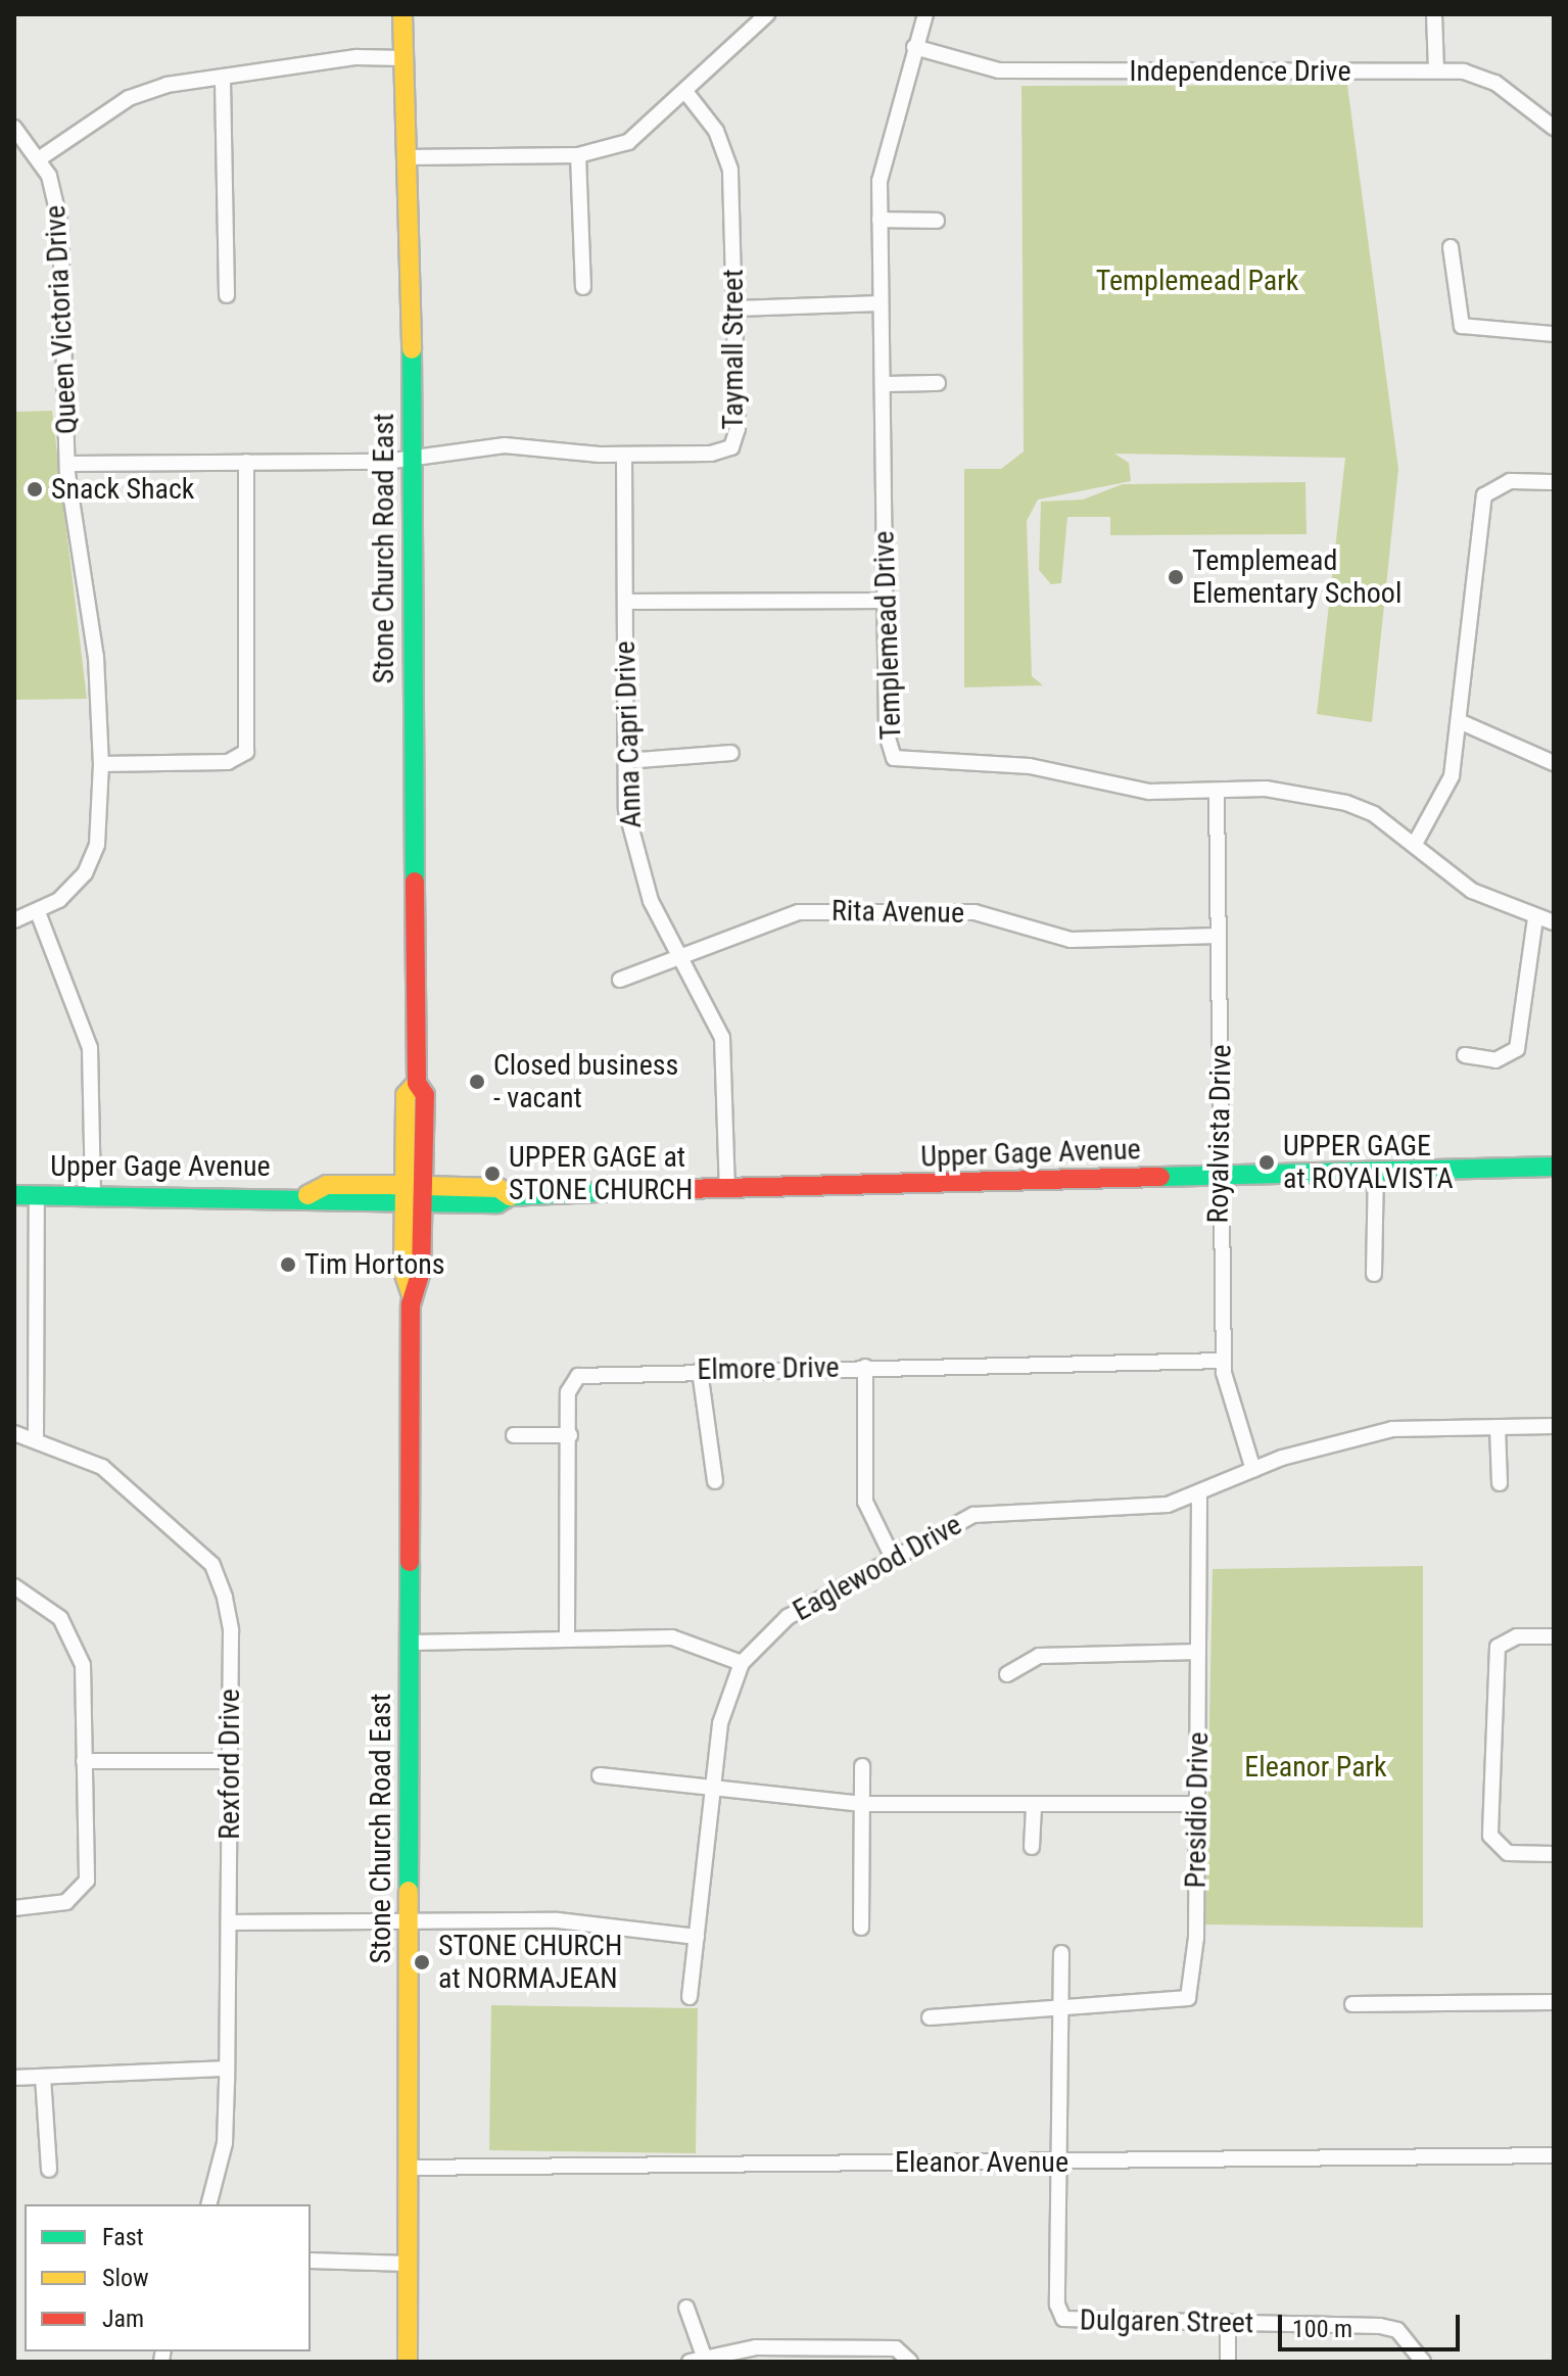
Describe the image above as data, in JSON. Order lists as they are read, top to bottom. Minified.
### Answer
{"streets":{"main road":["Stone Church Road East","Upper Gage Avenue"],"street":["Independence Drive","Queen Victoria Drive","Taymall Street","Templemead Drive","Anna Capri Drive","Rita Avenue","Royalvista Drive","Elmore Drive","Eaglewood Drive","Rexford Drive","Presidio Drive","Eleanor Avenue","Dulgaren Street"]},"crossings":[["Independence Drive","Templemead Drive"],["Queen Victoria Drive","Taymall Street"],["Taymall Street","Stone Church Road East"],["Taymall Street","Anna Capri Drive"],["Stone Church Road East","Upper Gage Avenue"],["Stone Church Road East","Eleanor Avenue"],["Templemead Drive","Royalvista Drive"],["Anna Capri Drive","Rita Avenue"],["Anna Capri Drive","Upper Gage Avenue"],["Rita Avenue","Royalvista Drive"],["Royalvista Drive","Upper Gage Avenue"],["Royalvista Drive","Elmore Drive"],["Royalvista Drive","Eaglewood Drive"],["Eaglewood Drive","Presidio Drive"],["Presidio Drive","Dulgaren Street"],["Eleanor Avenue","Dulgaren Street"]],"parks":["Templemead Park","Eleanor Park"],"places":["Snack Shack","Templemead Elementary School","Closed business - vacant","UPPER GAGE at ROYALVISTA","UPPER GAGE at STONE CHURCH","Tim Hortons","STONE CHURCH at NORMAJEAN"],"legend":["Fast","Slow","Jam"],"scale_bar":"100 m"}
